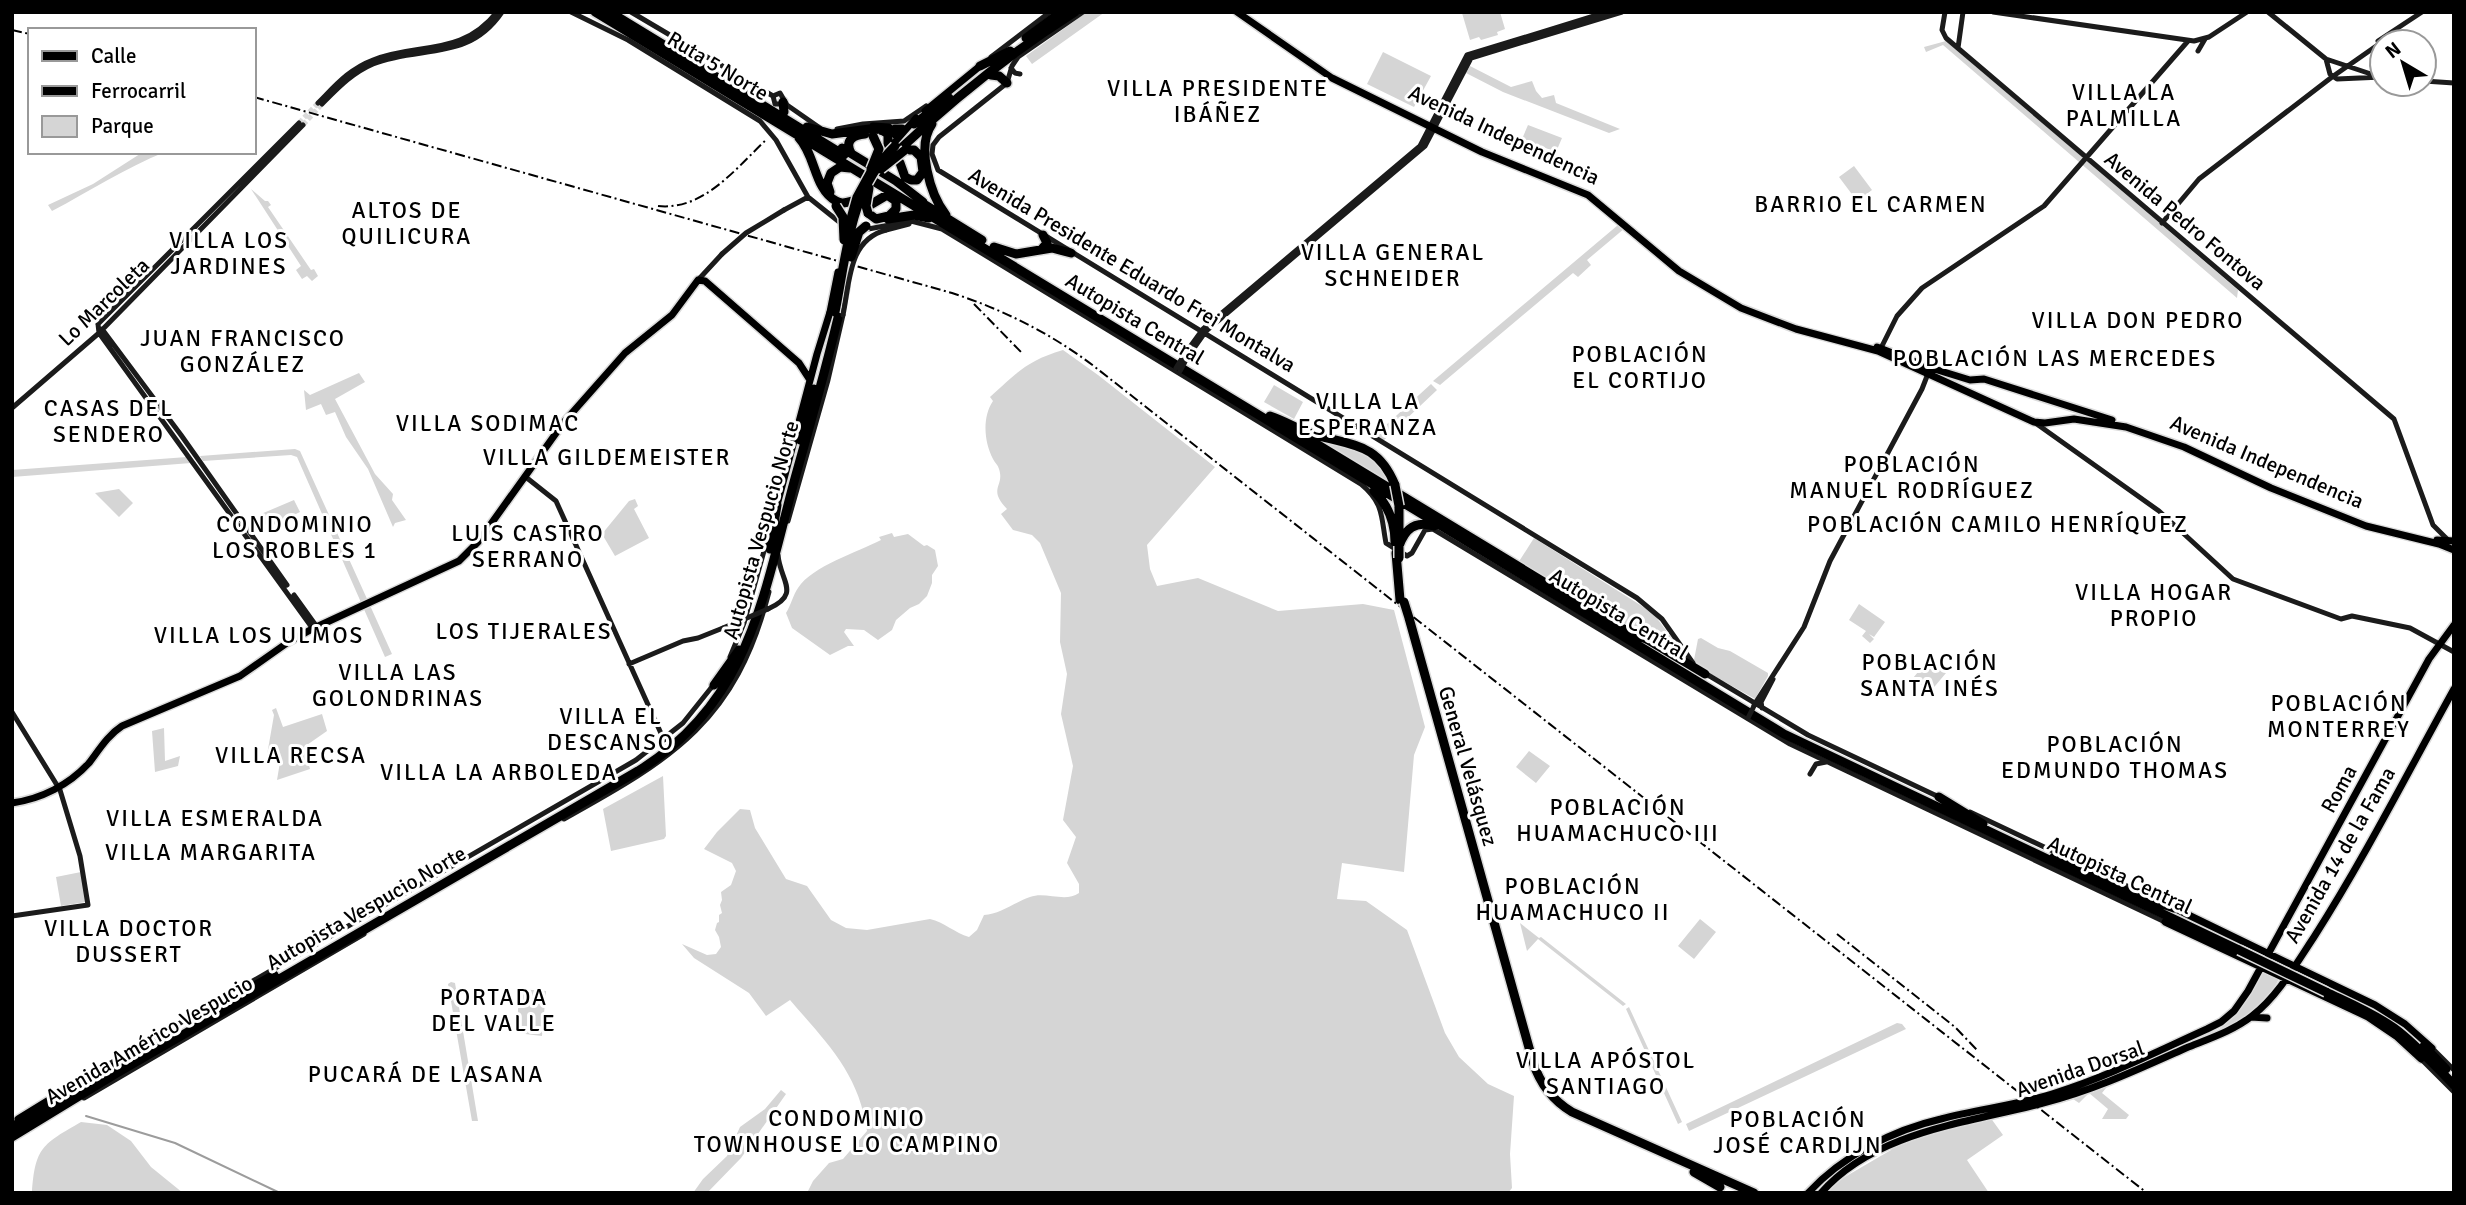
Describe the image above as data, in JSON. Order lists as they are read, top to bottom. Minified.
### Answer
{"streets":{"highway":["Ruta 5 Norte","Autopista Central","Autopista Vespucio Norte","General Velásquez"],"main road":["Avenida Independencia","Avenida Pedro Fontova","Avenida Presidente Eduardo Frei Montalva","Lo Marcoleta","Roma","Avenida 14 de la Fama","Avenida Américo Vespucio","Avenida Dorsal"]},"crossings":[["Ruta 5 Norte","Autopista Central"],["Avenida Independencia","Avenida Pedro Fontova"],["Avenida Presidente Eduardo Frei Montalva","Roma"],["Avenida Presidente Eduardo Frei Montalva","Avenida 14 de la Fama"],["Avenida Presidente Eduardo Frei Montalva","Avenida Dorsal"],["Autopista Central","Autopista Vespucio Norte"],["Autopista Central","Avenida Américo Vespucio"],["Autopista Vespucio Norte","Avenida Américo Vespucio"],["Roma","Avenida Dorsal"],["Avenida 14 de la Fama","Avenida Dorsal"]],"districts":["VILLA PRESIDENTE IBÁÑEZ","VILLA LA PALMILLA","BARRIO EL CARMEN","ALTOS DE QUILICURA","VILLA LOS JARDINES","VILLA GENERAL SCHNEIDER","VILLA DON PEDRO","JUAN FRANCISCO GONZÁLEZ","POBLACIÓN EL CORTIJO","POBLACIÓN LAS MERCEDES","VILLA LA ESPERANZA","CASAS DEL SENDERO","VILLA SODIMAC","VILLA GILDEMEISTER","POBLACIÓN MANUEL RODRÍGUEZ","CONDOMINIO LOS ROBLES 1","POBLACIÓN CAMILO HENRÍQUEZ","LUIS CASTRO SERRANO","VILLA HOGAR PROPIO","LOS TIJERALES","VILLA LOS ULMOS","POBLACIÓN SANTA INÉS","VILLA LAS GOLONDRINAS","POBLACIÓN MONTERREY","VILLA EL DESCANSO","POBLACIÓN EDMUNDO THOMAS","VILLA RECSA","VILLA LA ARBOLEDA","POBLACIÓN HUAMACHUCO III","VILLA ESMERALDA","VILLA MARGARITA","POBLACIÓN HUAMACHUCO II","VILLA DOCTOR DUSSERT","PORTADA DEL VALLE","VILLA APÓSTOL SANTIAGO","PUCARÁ DE LASANA","CONDOMINIO TOWNHOUSE LO CAMPINO","POBLACIÓN JOSÉ CARDIJN"],"legend":["Calle","Ferrocarril","Parque"],"north":"top left"}
